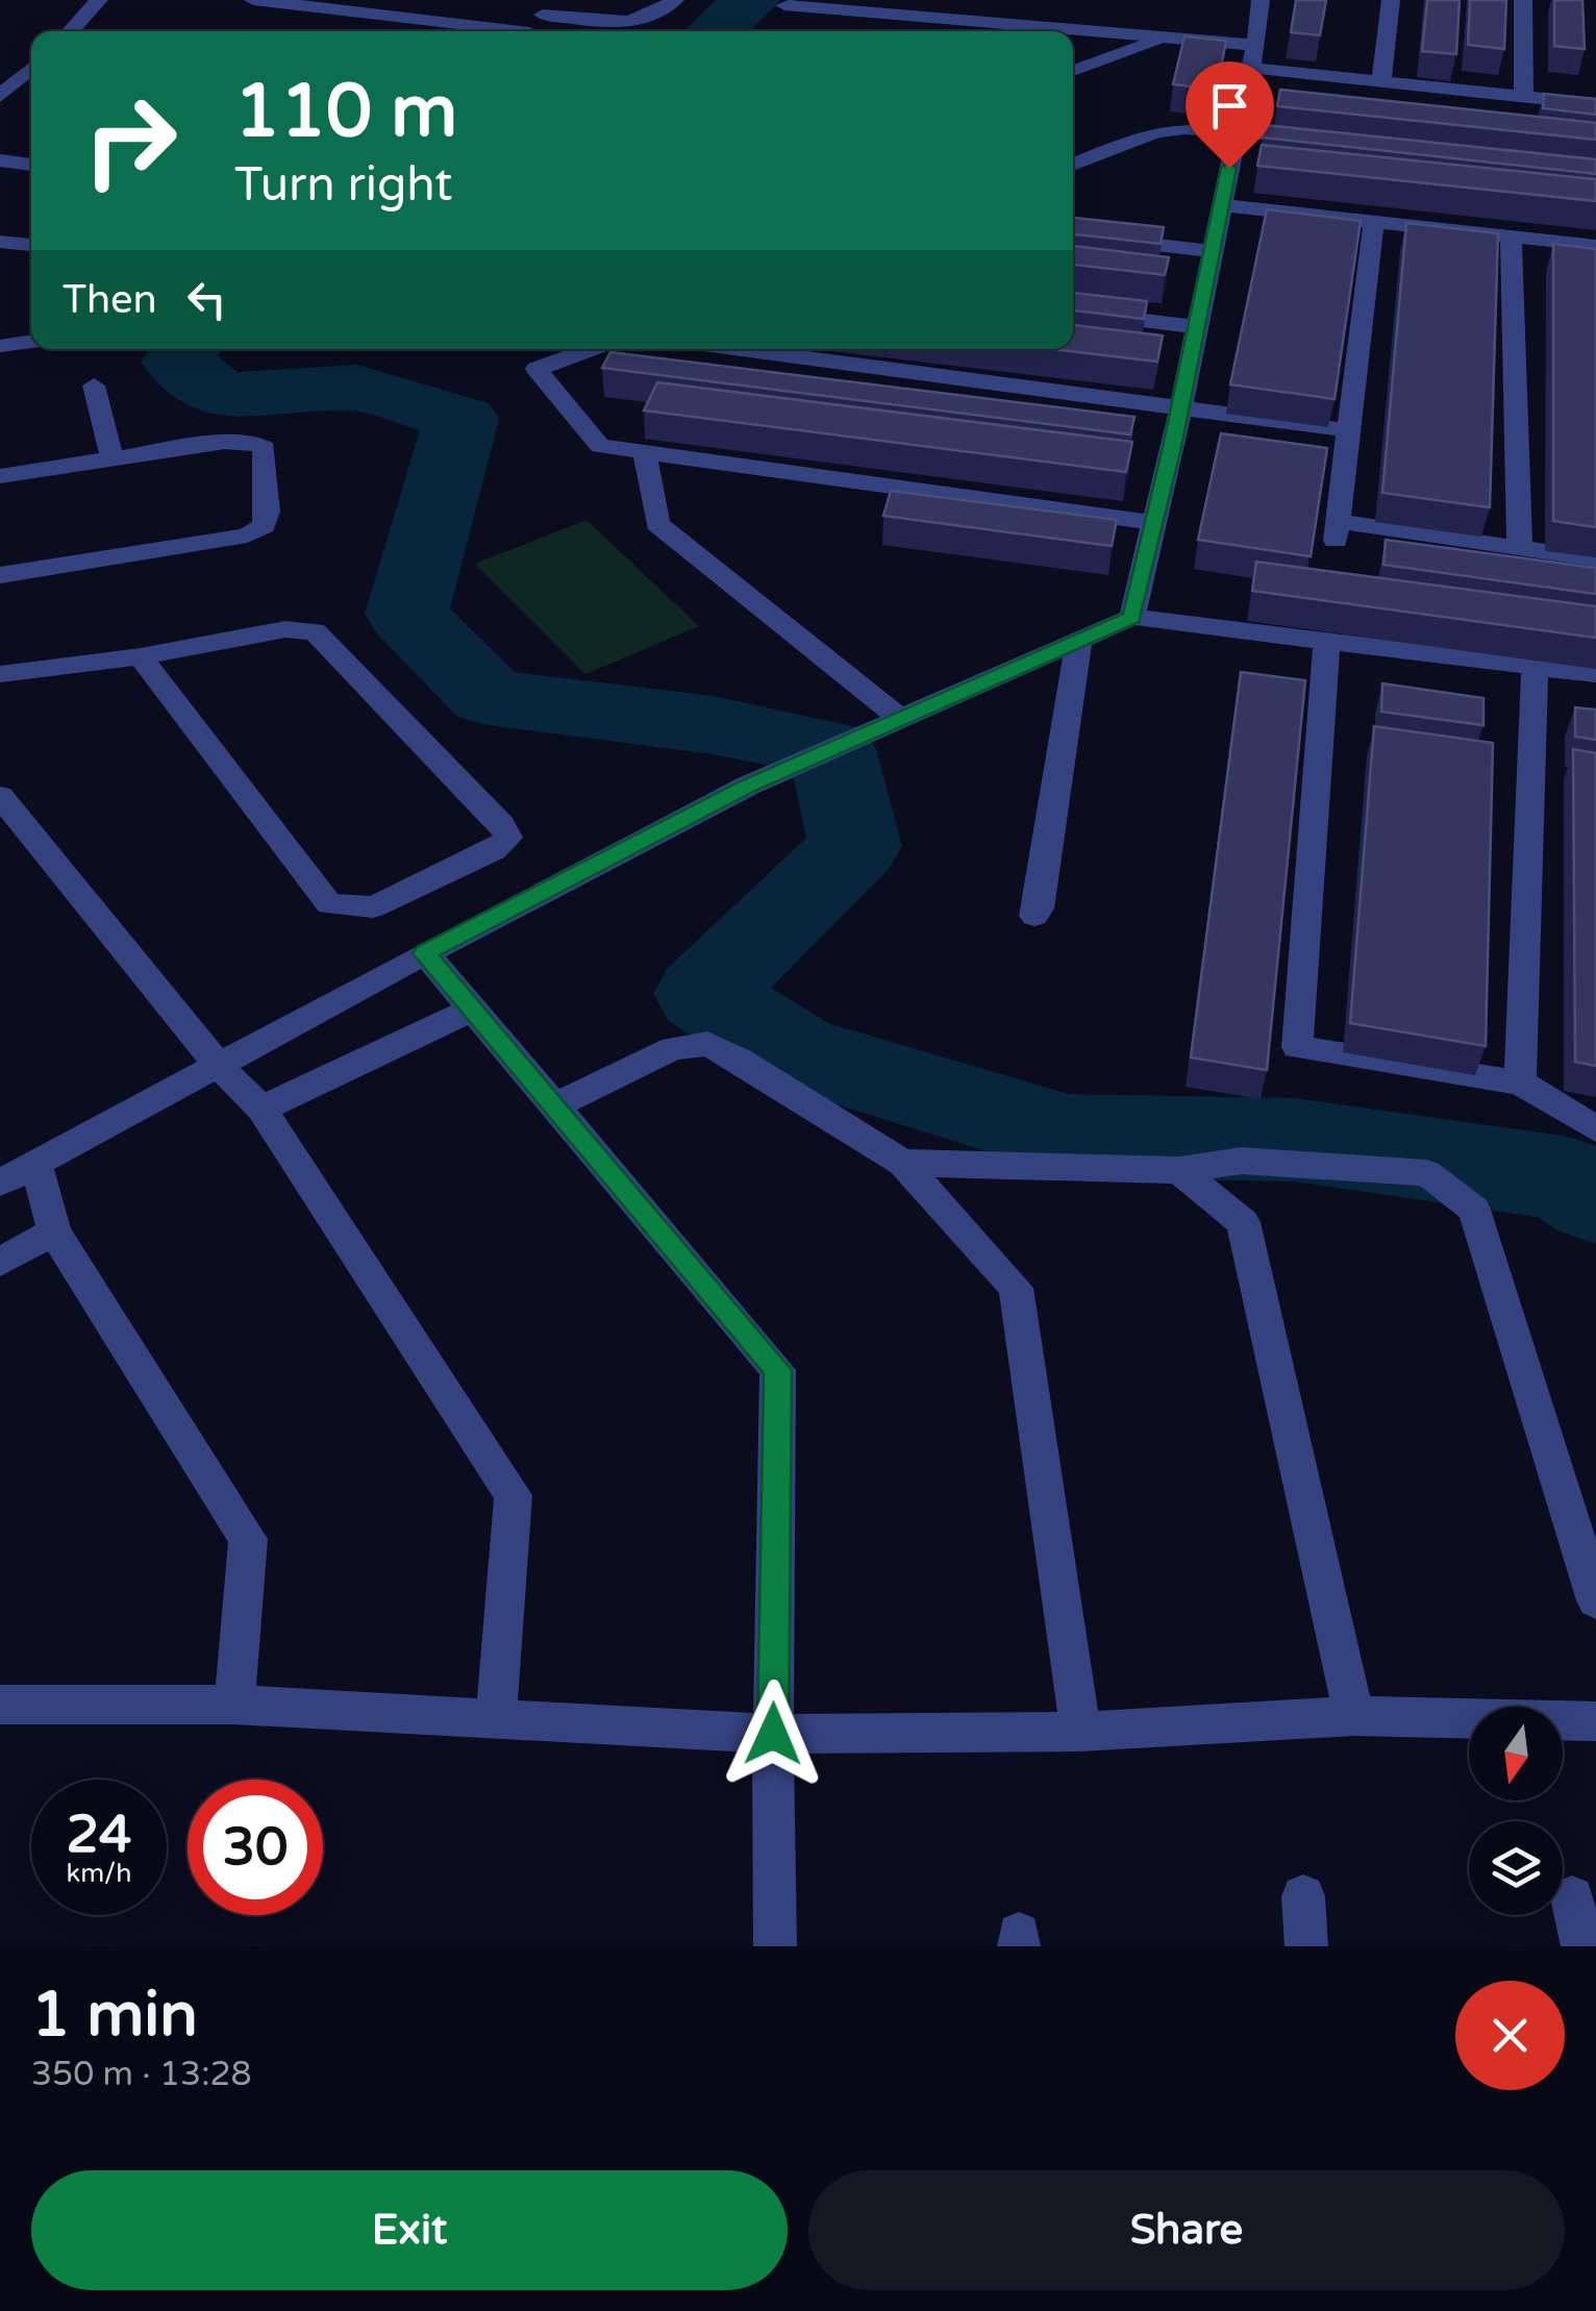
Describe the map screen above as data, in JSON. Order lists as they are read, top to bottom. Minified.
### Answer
{"north":"bottom","page":{"turn":["110 m","Turn right"],"then":"Then","speed":"24 km/h","limit":"30","heading":["1 min","350 m · 13:28"],"buttons":["Exit","Share"]}}
